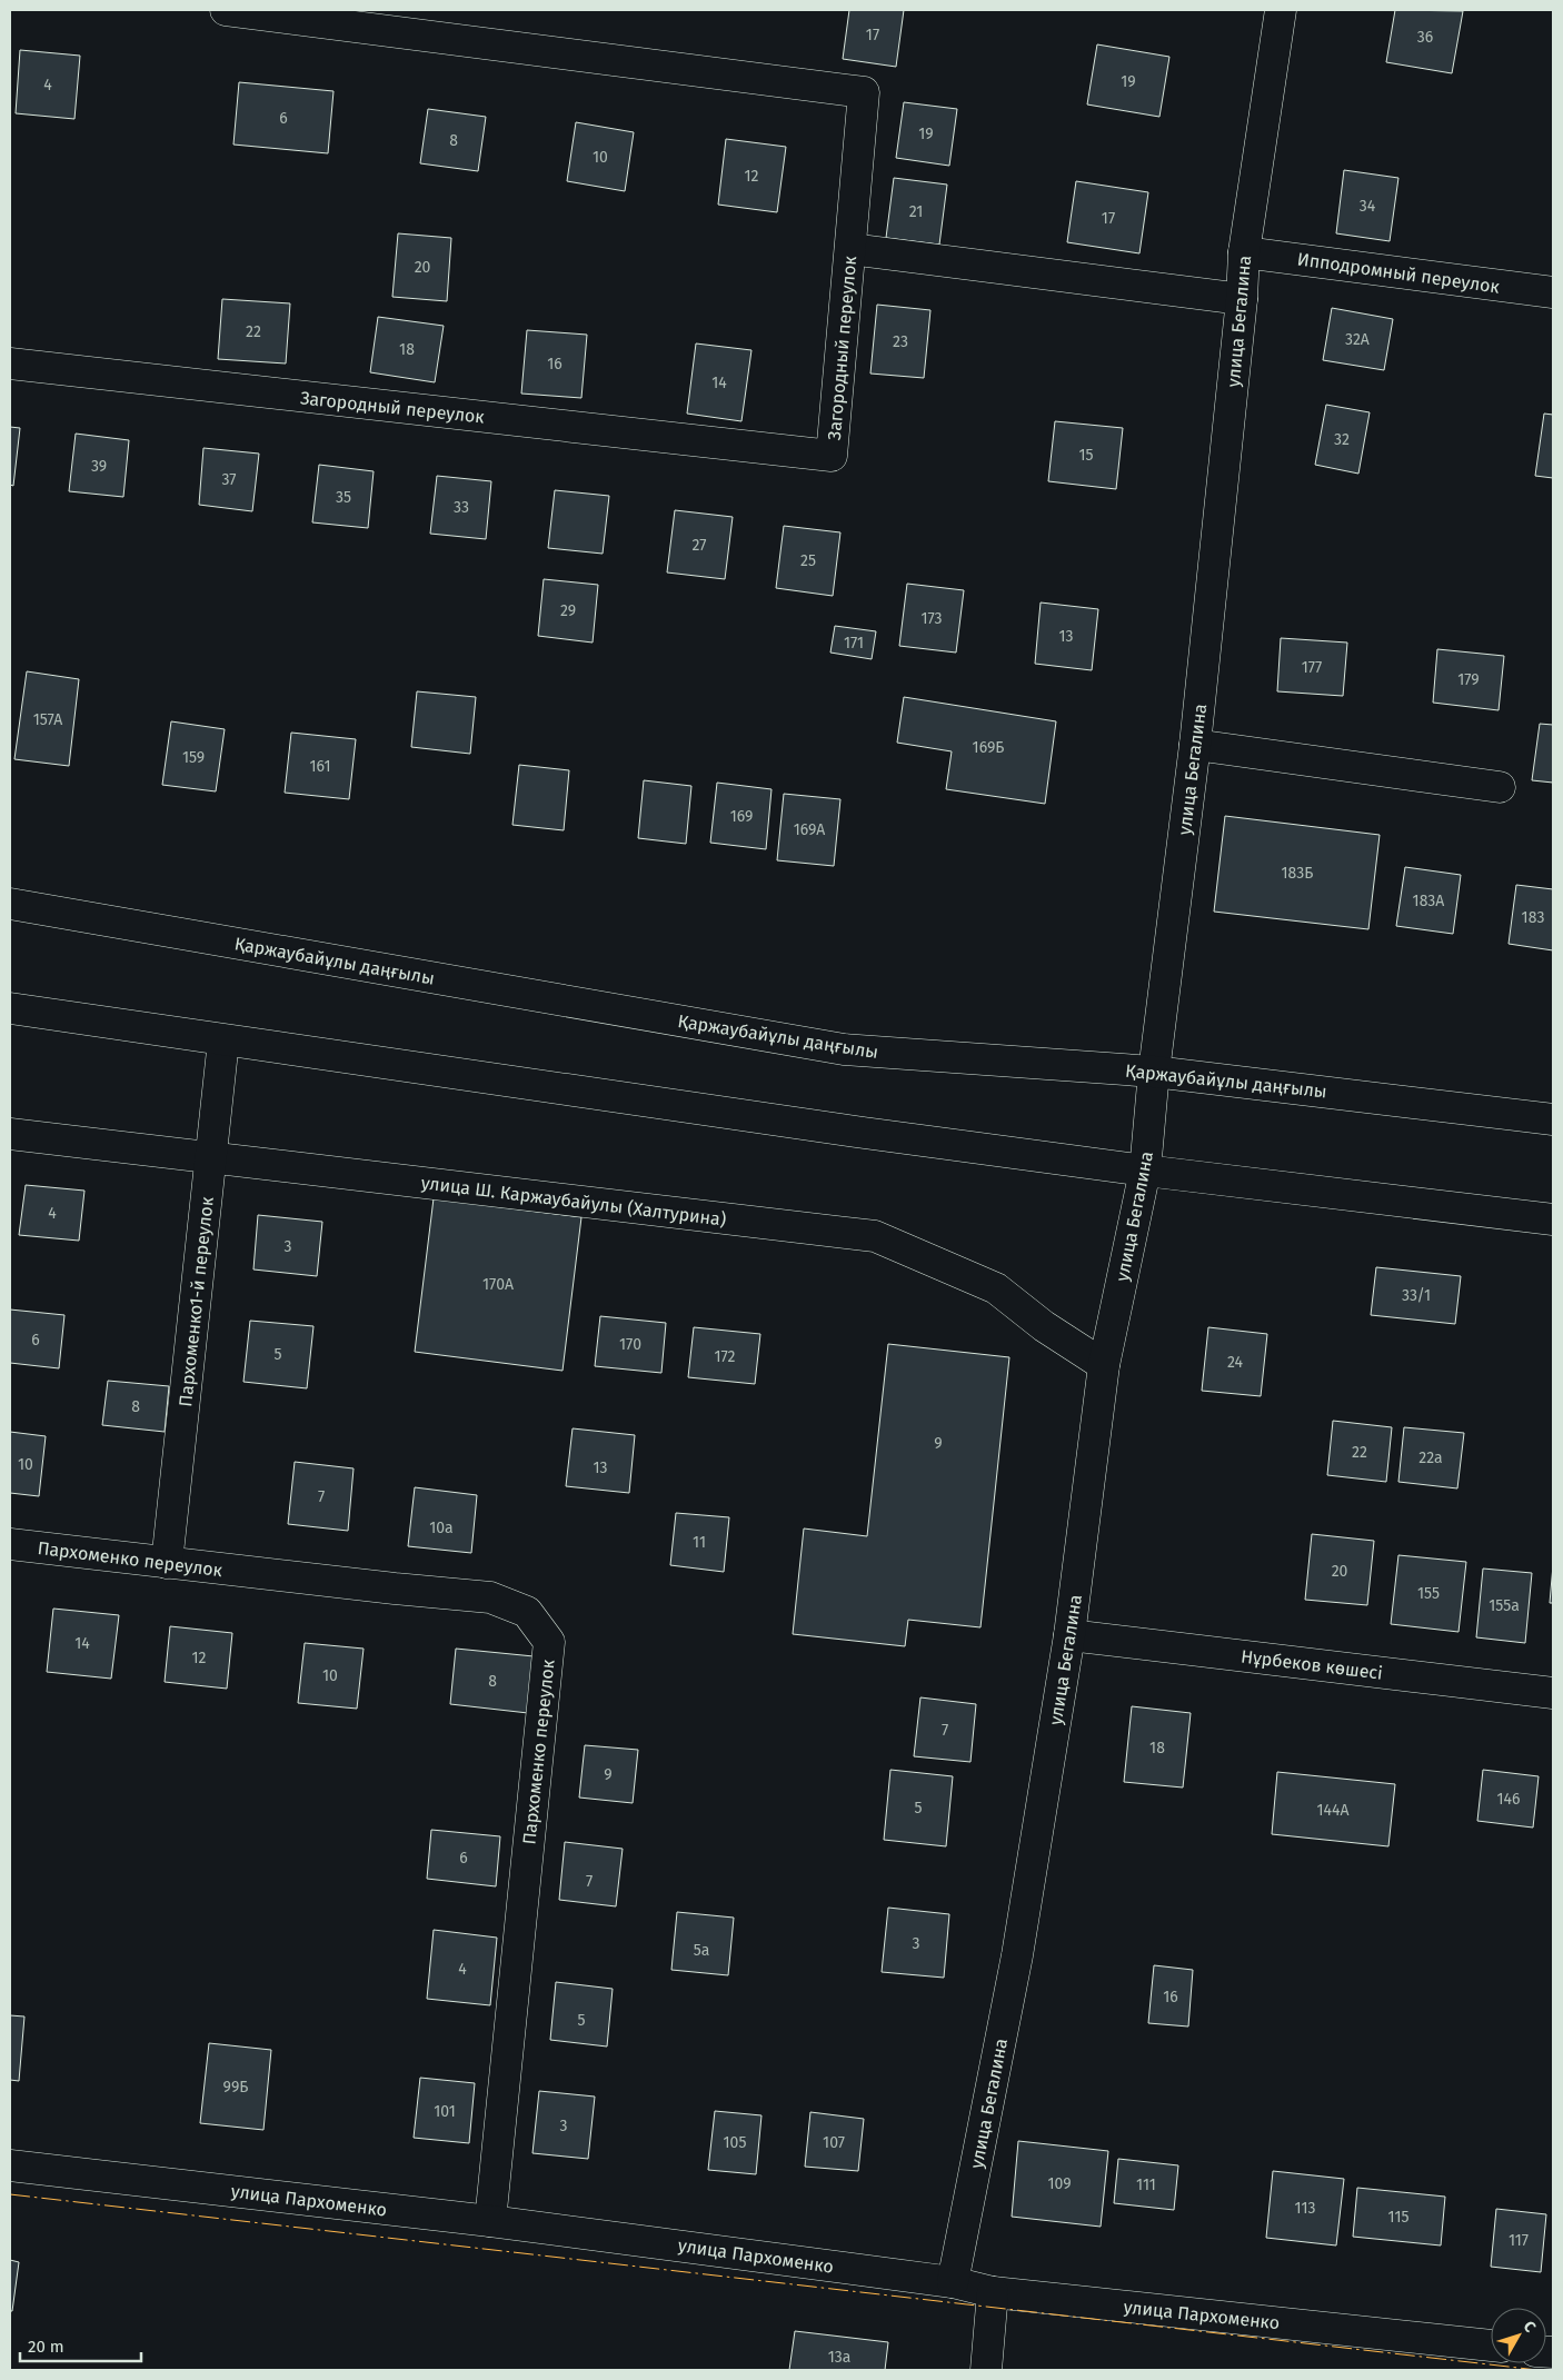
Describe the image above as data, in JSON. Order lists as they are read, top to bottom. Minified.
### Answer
{"streets":{"main road":["Ипподромный переулок","улица Бегалина","Загородный переулок","Қаржаубайұлы даңғылы","улица Ш. Каржаубайулы (Халтурина)","Пархоменко1-й переулок","Пархоменко переулок","Нұрбеков көшесі","улица Пархоменко"]},"crossings":[["Ипподромный переулок","улица Бегалина"],["улица Бегалина","Қаржаубайұлы даңғылы"],["улица Бегалина","улица Ш. Каржаубайулы (Халтурина)"],["улица Бегалина","Нұрбеков көшесі"],["улица Бегалина","улица Пархоменко"],["улица Ш. Каржаубайулы (Халтурина)","Пархоменко1-й переулок"],["Пархоменко1-й переулок","Пархоменко переулок"],["Пархоменко переулок","улица Пархоменко"]],"house_numbers":["17","36","19","4","6","19","8","10","12","34","21","17","20","22","32А","23","18","16","14","32","15","39","37","35","33","27","25","29","173","13","171","177","179","157А","169Б","159","161","169","169А","183Б","183А","183","4","3","170А","33/1","6","170","5","172","24","8","9","22","22а","10","13","7","10а","11","20","155","155а","14","12","10","8","7","18","9","146","5","144А","6","7","3","5а","4","16","5","99Б","101","3","105","107","109","111","113","115","117","13а"],"scale_bar":"20 m","north":"top right"}
